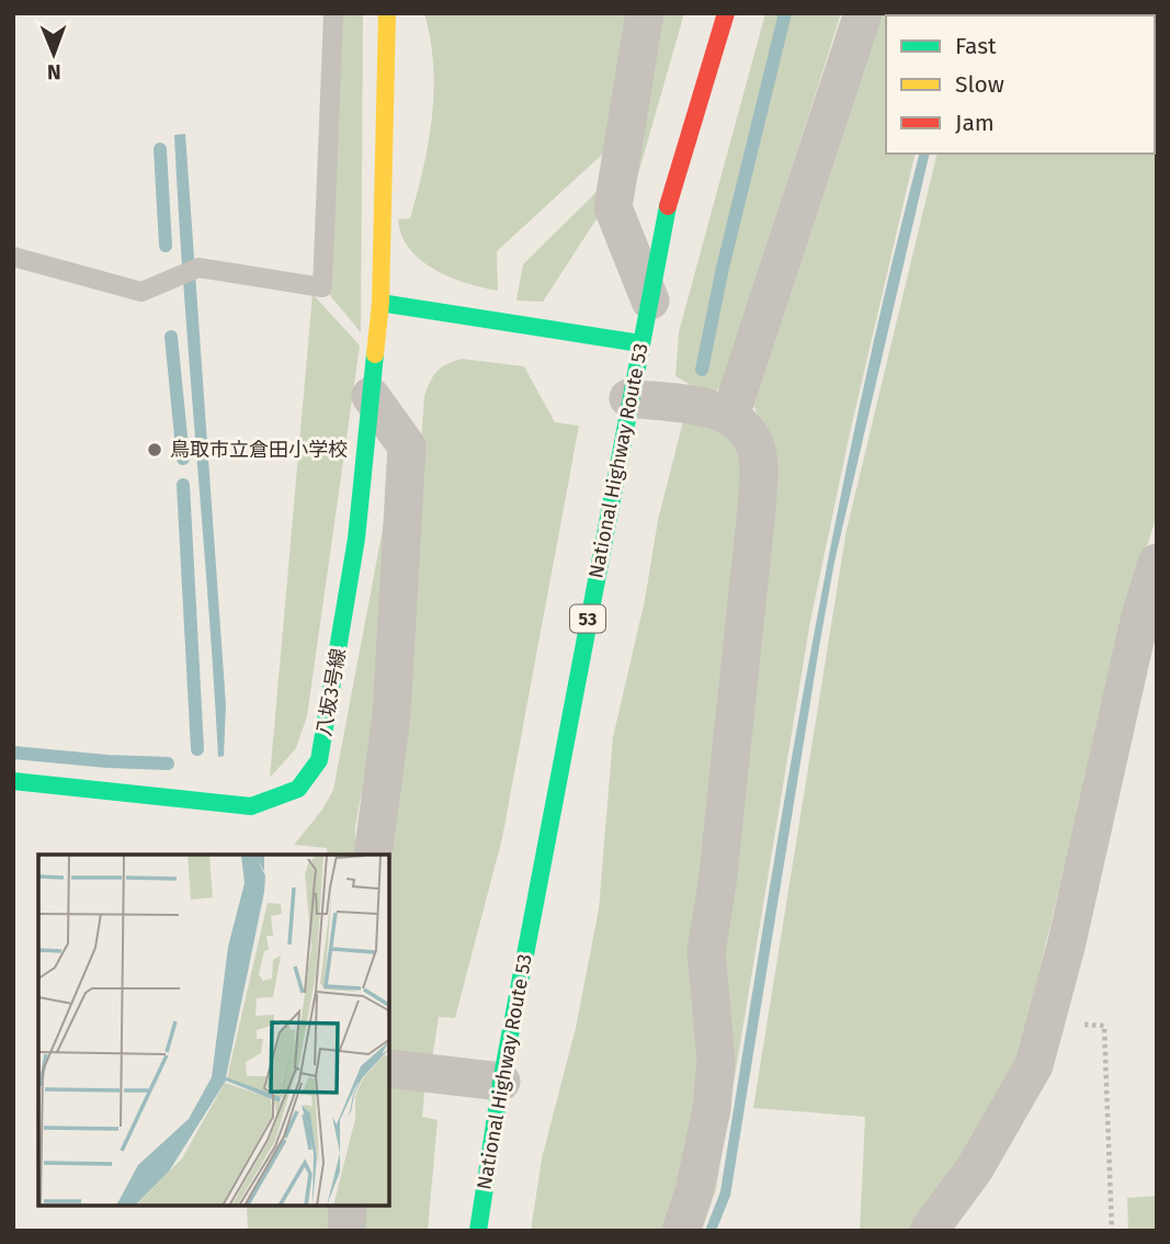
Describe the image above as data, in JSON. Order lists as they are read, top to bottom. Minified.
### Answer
{"streets":{"main road":["National Highway Route 53","53","八坂3号線"]},"places":["鳥取市立倉田小学校"],"legend":["Fast","Slow","Jam"],"north":"bottom"}
